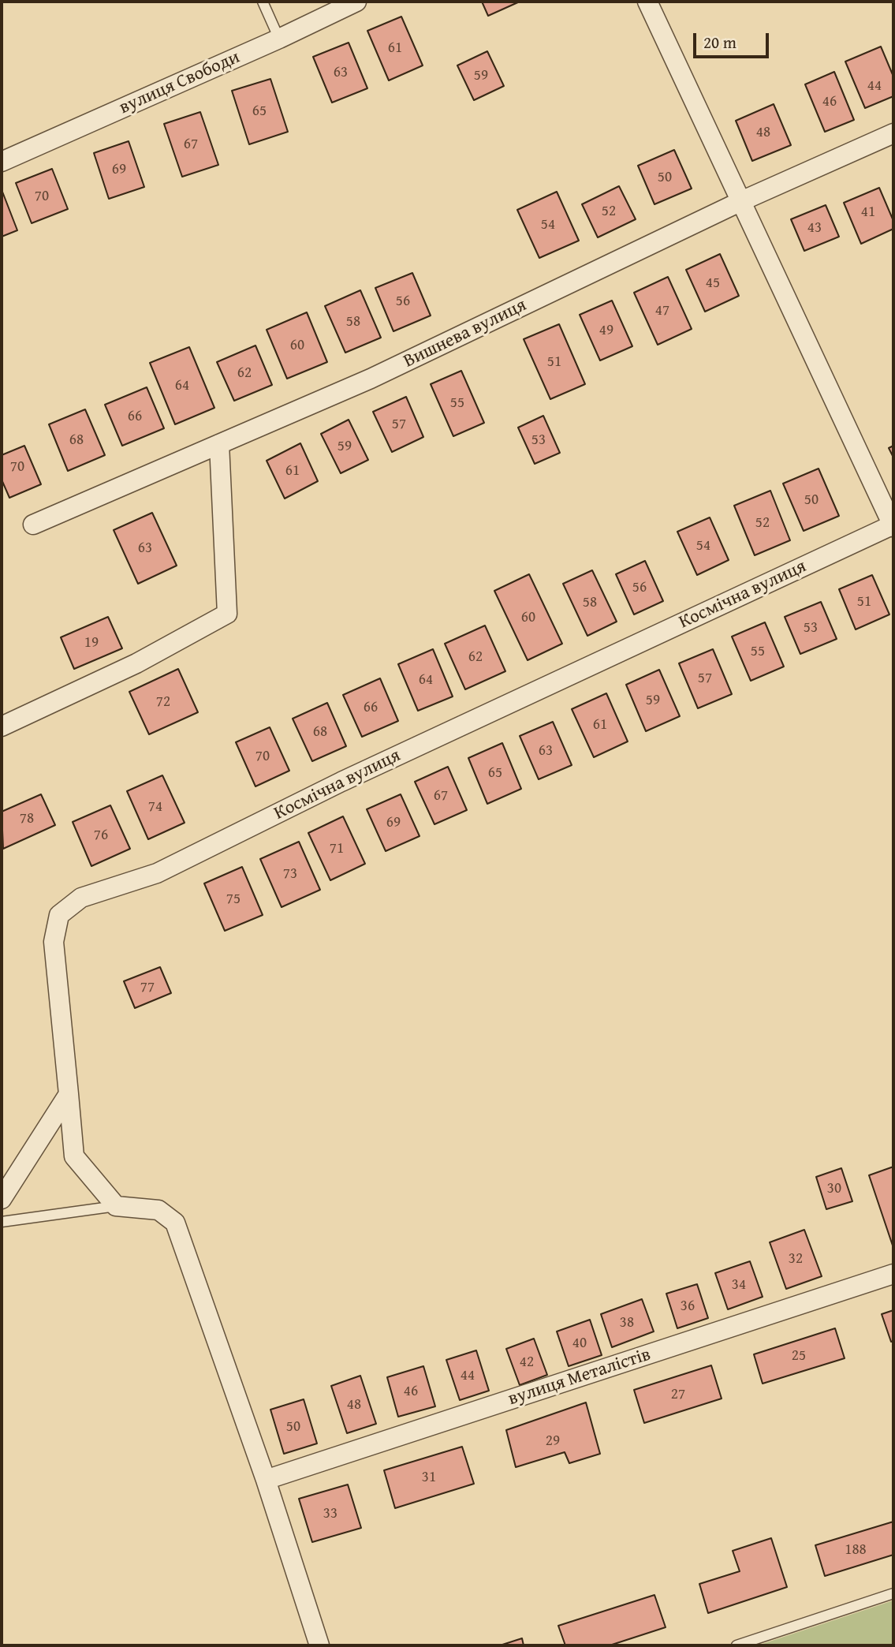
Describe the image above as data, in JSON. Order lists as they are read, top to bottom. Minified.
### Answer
{"streets":{"street":["вулиця Свободи","Вишнева вулиця","Космічна вулиця","вулиця Металістів"]},"house_numbers":["61","63","59","44","46","65","48","67","69","50","70","52","41","54","43","45","56","47","58","49","60","51","62","64","55","66","57","68","53","59","70","61","50","52","54","63","56","51","58","60","53","19","55","62","57","64","59","72","66","61","68","63","70","65","67","74","78","69","76","71","73","75","77","30","32","34","36","38","40","25","42","44","46","27","48","50","29","31","33","188"],"scale_bar":"20 m"}
